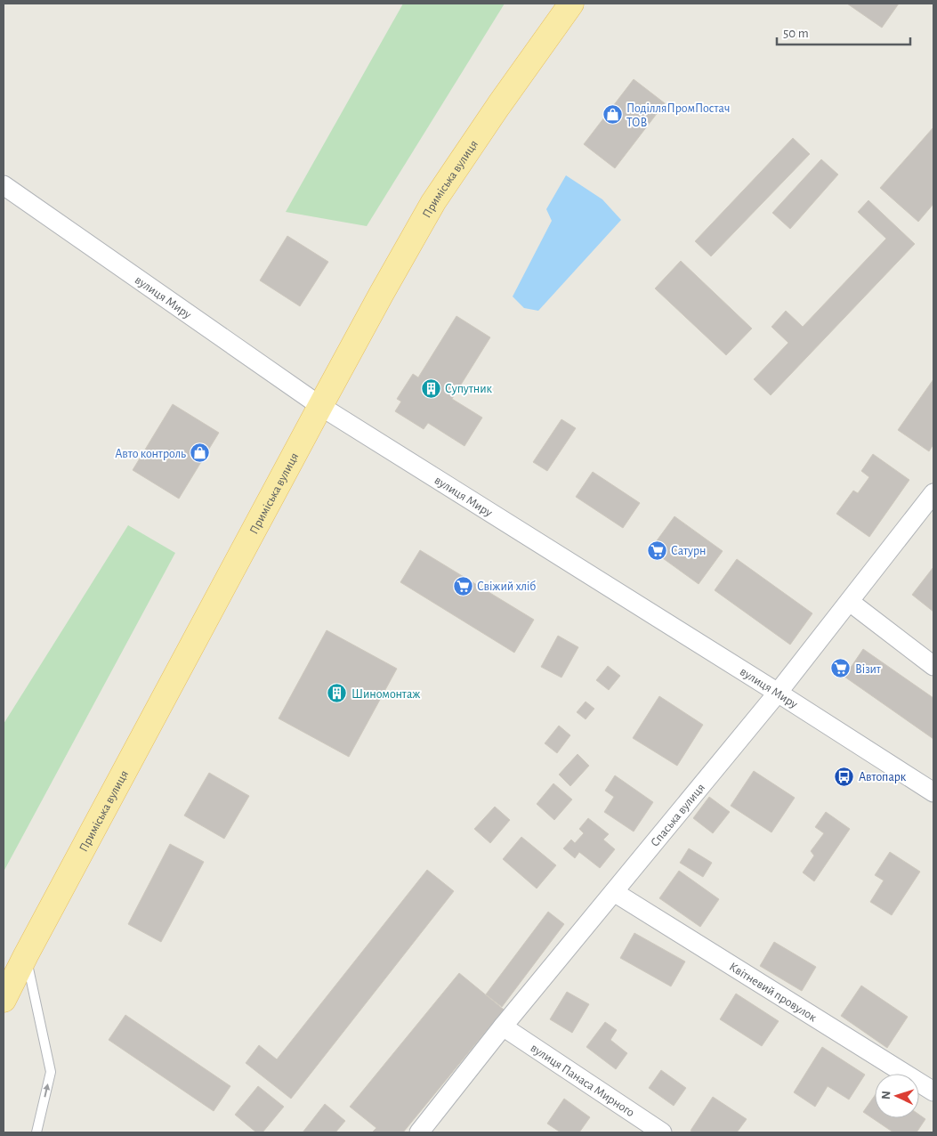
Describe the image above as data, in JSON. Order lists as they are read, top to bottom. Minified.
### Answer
{"streets":{"main road":["Приміська вулиця"],"street":["вулиця Миру","Спаська вулиця","Квітневий провулок","вулиця Панаса Мирного"]},"crossings":[["Приміська вулиця","вулиця Миру"],["вулиця Миру","Спаська вулиця"],["Спаська вулиця","Квітневий провулок"],["Спаська вулиця","вулиця Панаса Мирного"]],"places":{"shop":["ПоділляПромПостач ТОВ","Авто контроль"],"building":["Супутник","Шиномонтаж"],"supermarket":["Сатурн","Свіжий хліб","Візит"],"bus stop":["Автопарк"]},"scale_bar":"50 m","north":"left"}
